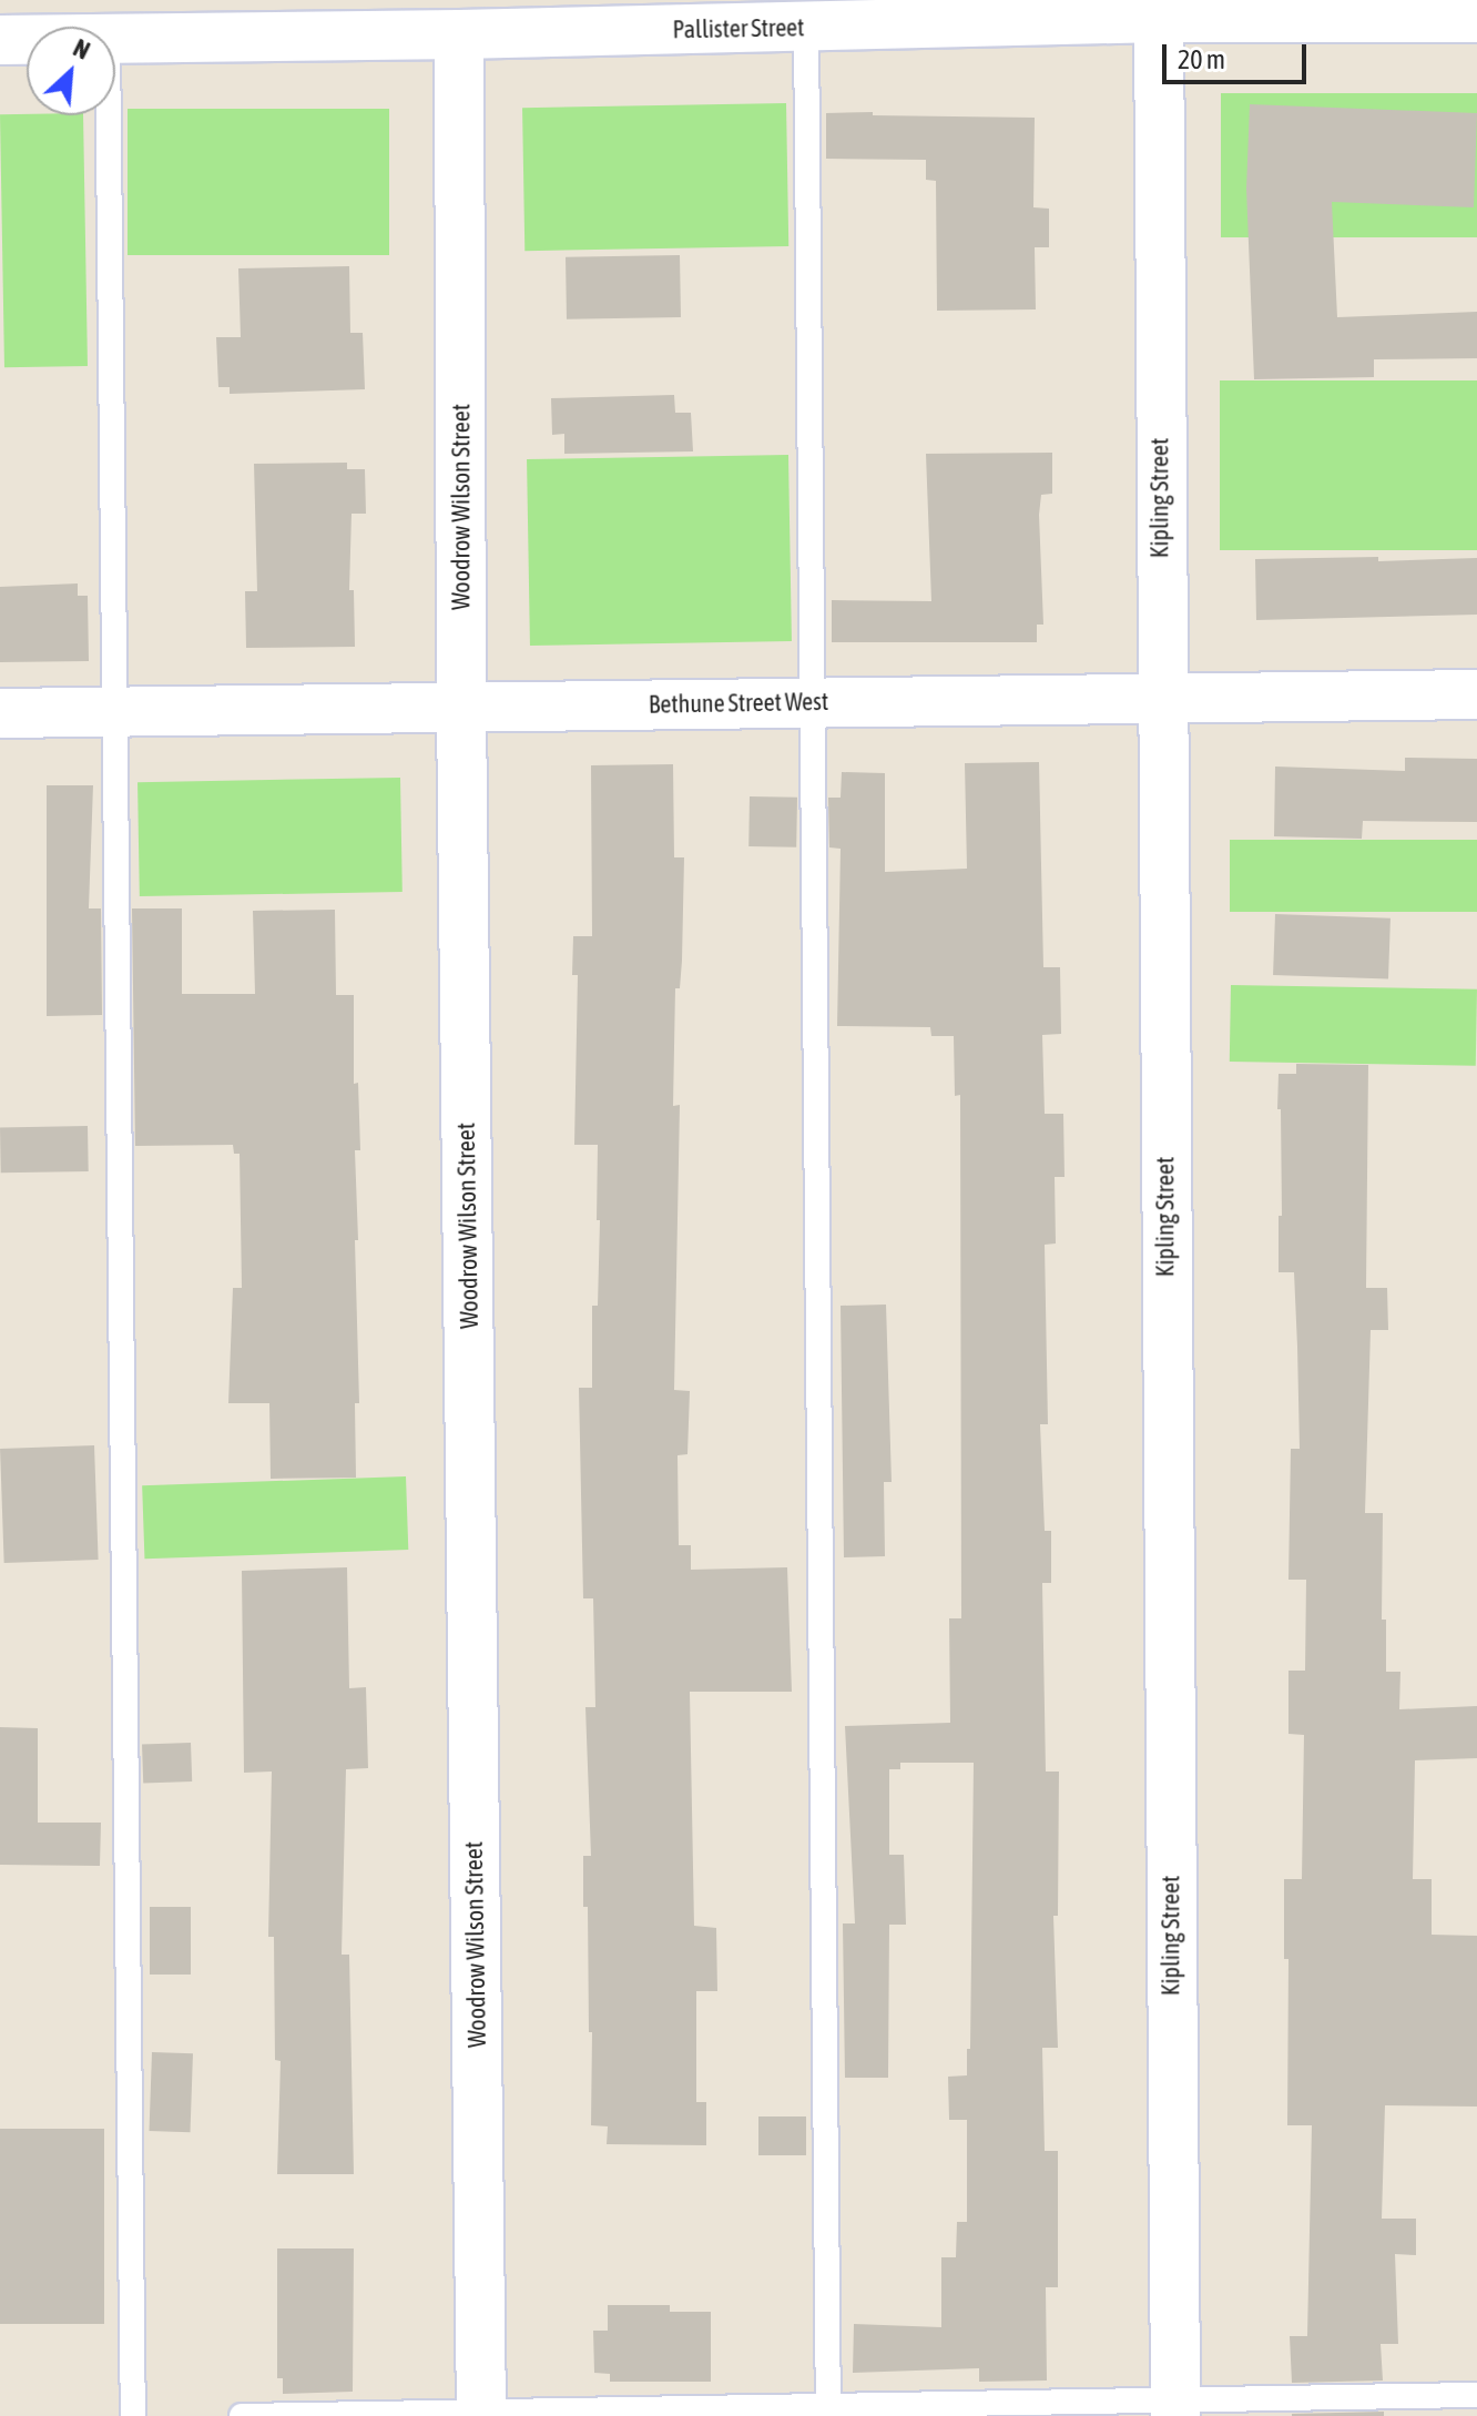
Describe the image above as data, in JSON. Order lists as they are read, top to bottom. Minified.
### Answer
{"streets":{"street":["Pallister Street","Kipling Street","Woodrow Wilson Street","Bethune Street West"]},"crossings":[["Pallister Street","Kipling Street"],["Pallister Street","Woodrow Wilson Street"],["Kipling Street","Bethune Street West"],["Woodrow Wilson Street","Bethune Street West"]],"scale_bar":"20 m","north":"top right"}
